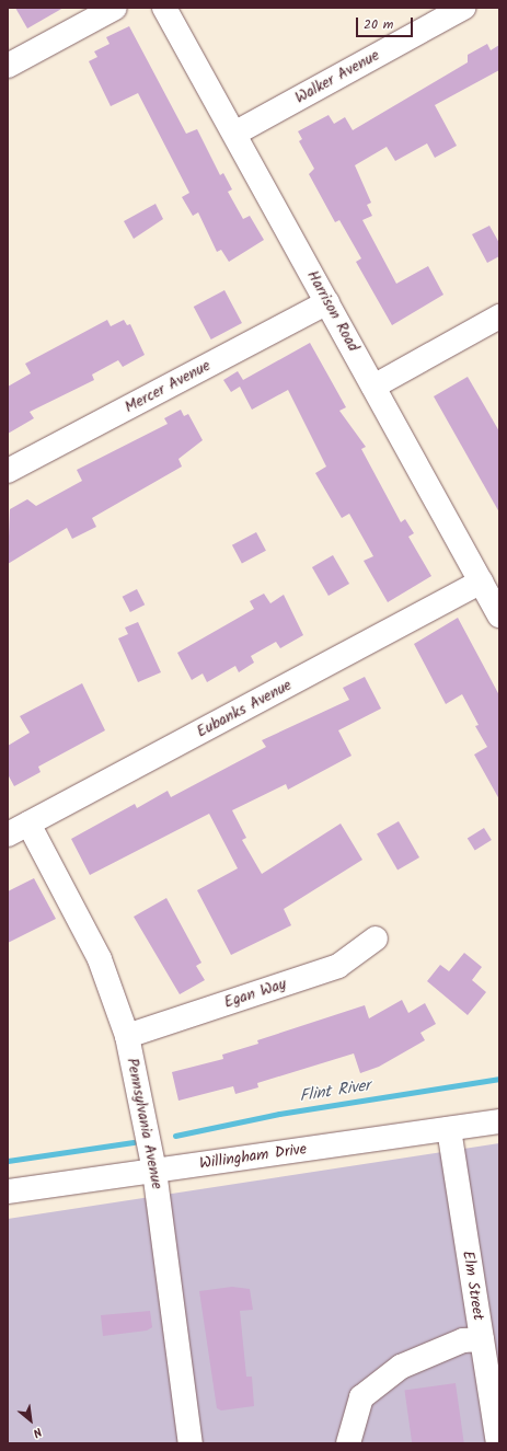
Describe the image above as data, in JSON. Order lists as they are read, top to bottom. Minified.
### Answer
{"streets":{"street":["Walker Avenue","Harrison Road","Mercer Avenue","Eubanks Avenue","Egan Way","Pennsylvania Avenue","Willingham Drive","Elm Street"]},"crossings":[["Walker Avenue","Harrison Road"],["Harrison Road","Mercer Avenue"],["Harrison Road","Eubanks Avenue"],["Eubanks Avenue","Pennsylvania Avenue"],["Egan Way","Pennsylvania Avenue"],["Pennsylvania Avenue","Willingham Drive"],["Willingham Drive","Elm Street"]],"water":["Flint River"],"scale_bar":"20 m","north":"bottom right"}
